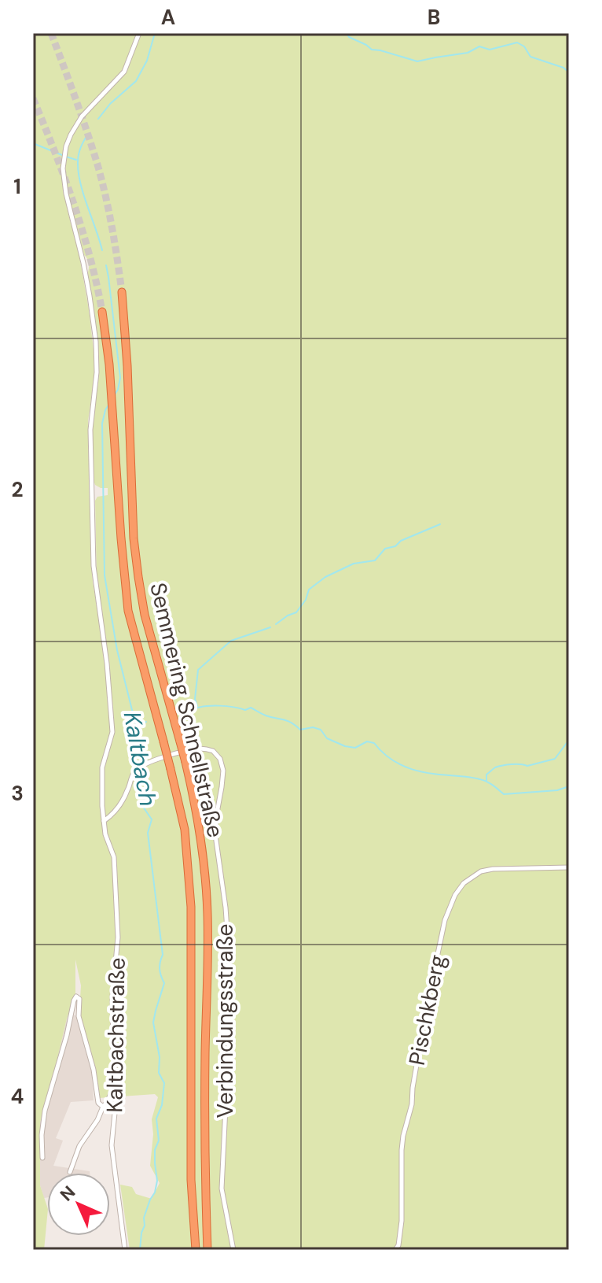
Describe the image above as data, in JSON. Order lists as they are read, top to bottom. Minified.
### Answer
{"streets":{"highway":["Semmering Schnellstraße"],"street":["Pischkberg","Verbindungsstraße","Kaltbachstraße"]},"crossings":[["Verbindungsstraße","Kaltbachstraße"]],"water":["Kaltbach"],"north":"top left","grid":{"columns":["A","B"],"rows":["1","2","3","4"]}}
